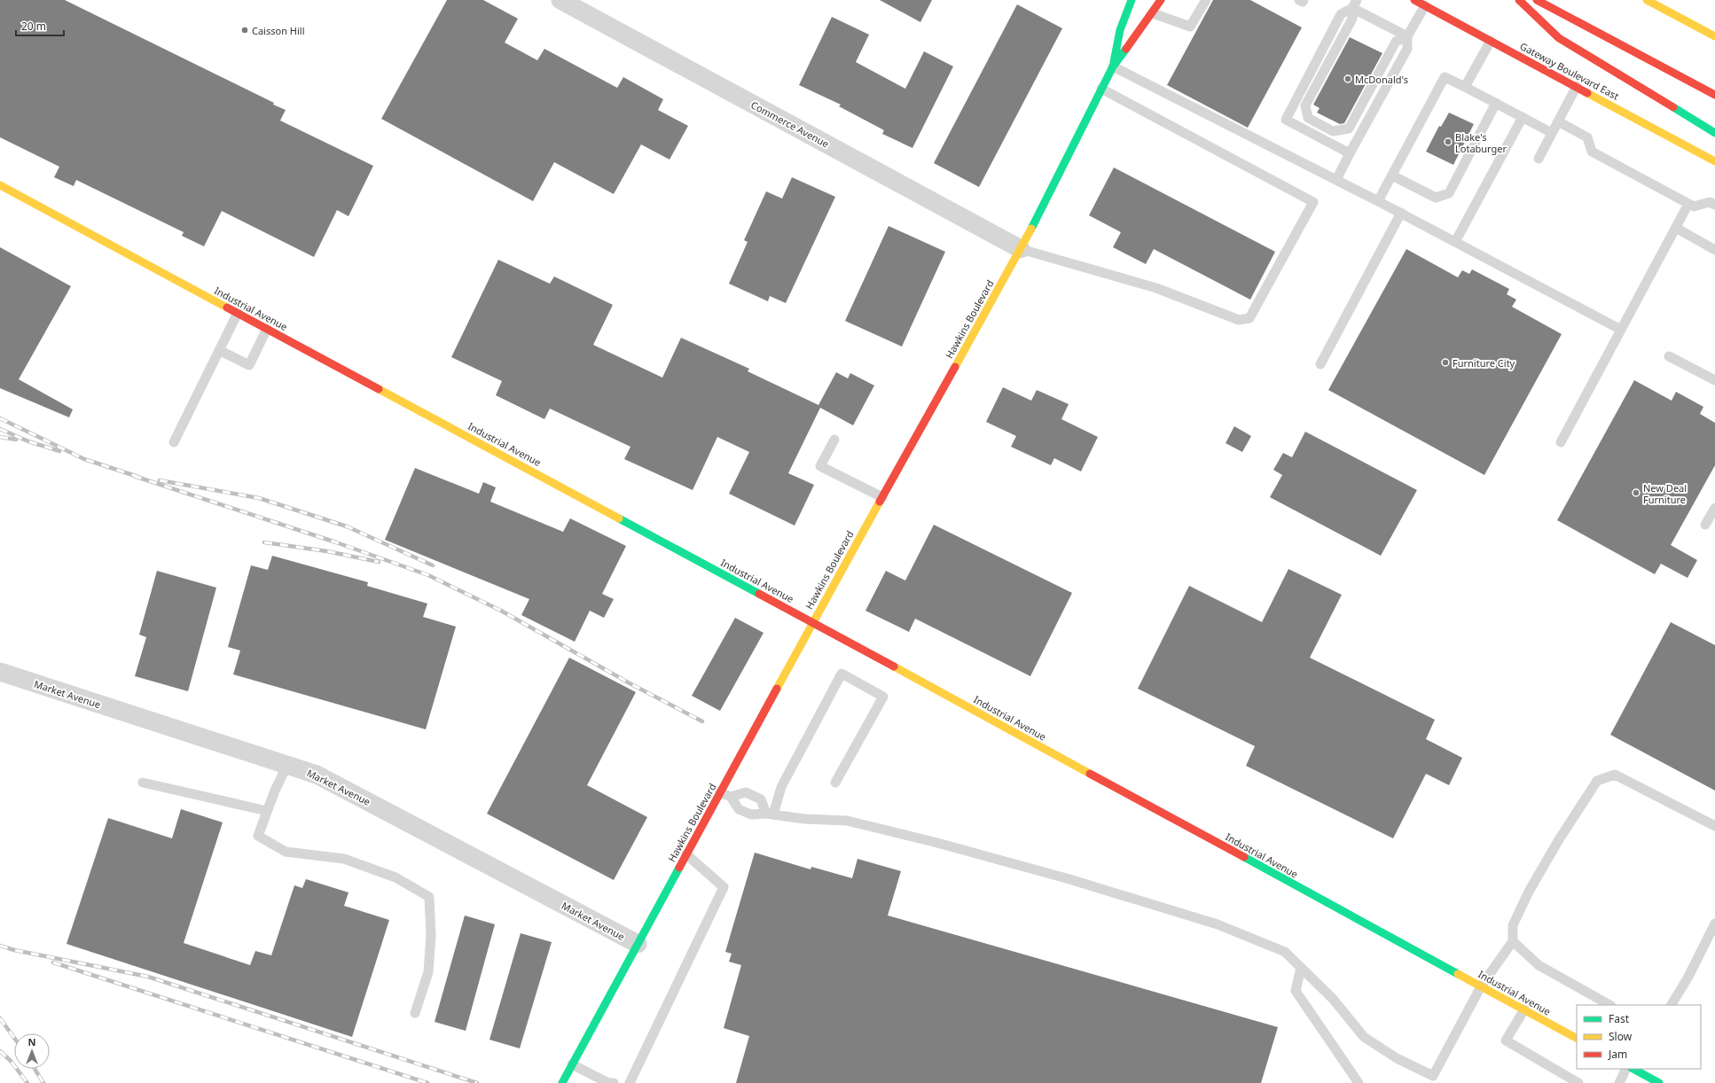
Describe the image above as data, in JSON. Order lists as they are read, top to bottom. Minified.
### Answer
{"streets":{"main road":["Gateway Boulevard East","Industrial Avenue","Hawkins Boulevard"],"street":["Commerce Avenue","Market Avenue"]},"crossings":[["Commerce Avenue","Hawkins Boulevard"],["Industrial Avenue","Hawkins Boulevard"],["Hawkins Boulevard","Market Avenue"]],"places":["Caisson Hill","McDonald's","Blake's Lotaburger","Furniture City","New Deal Furniture"],"legend":["Fast","Slow","Jam"],"scale_bar":"20 m","north":"top"}
